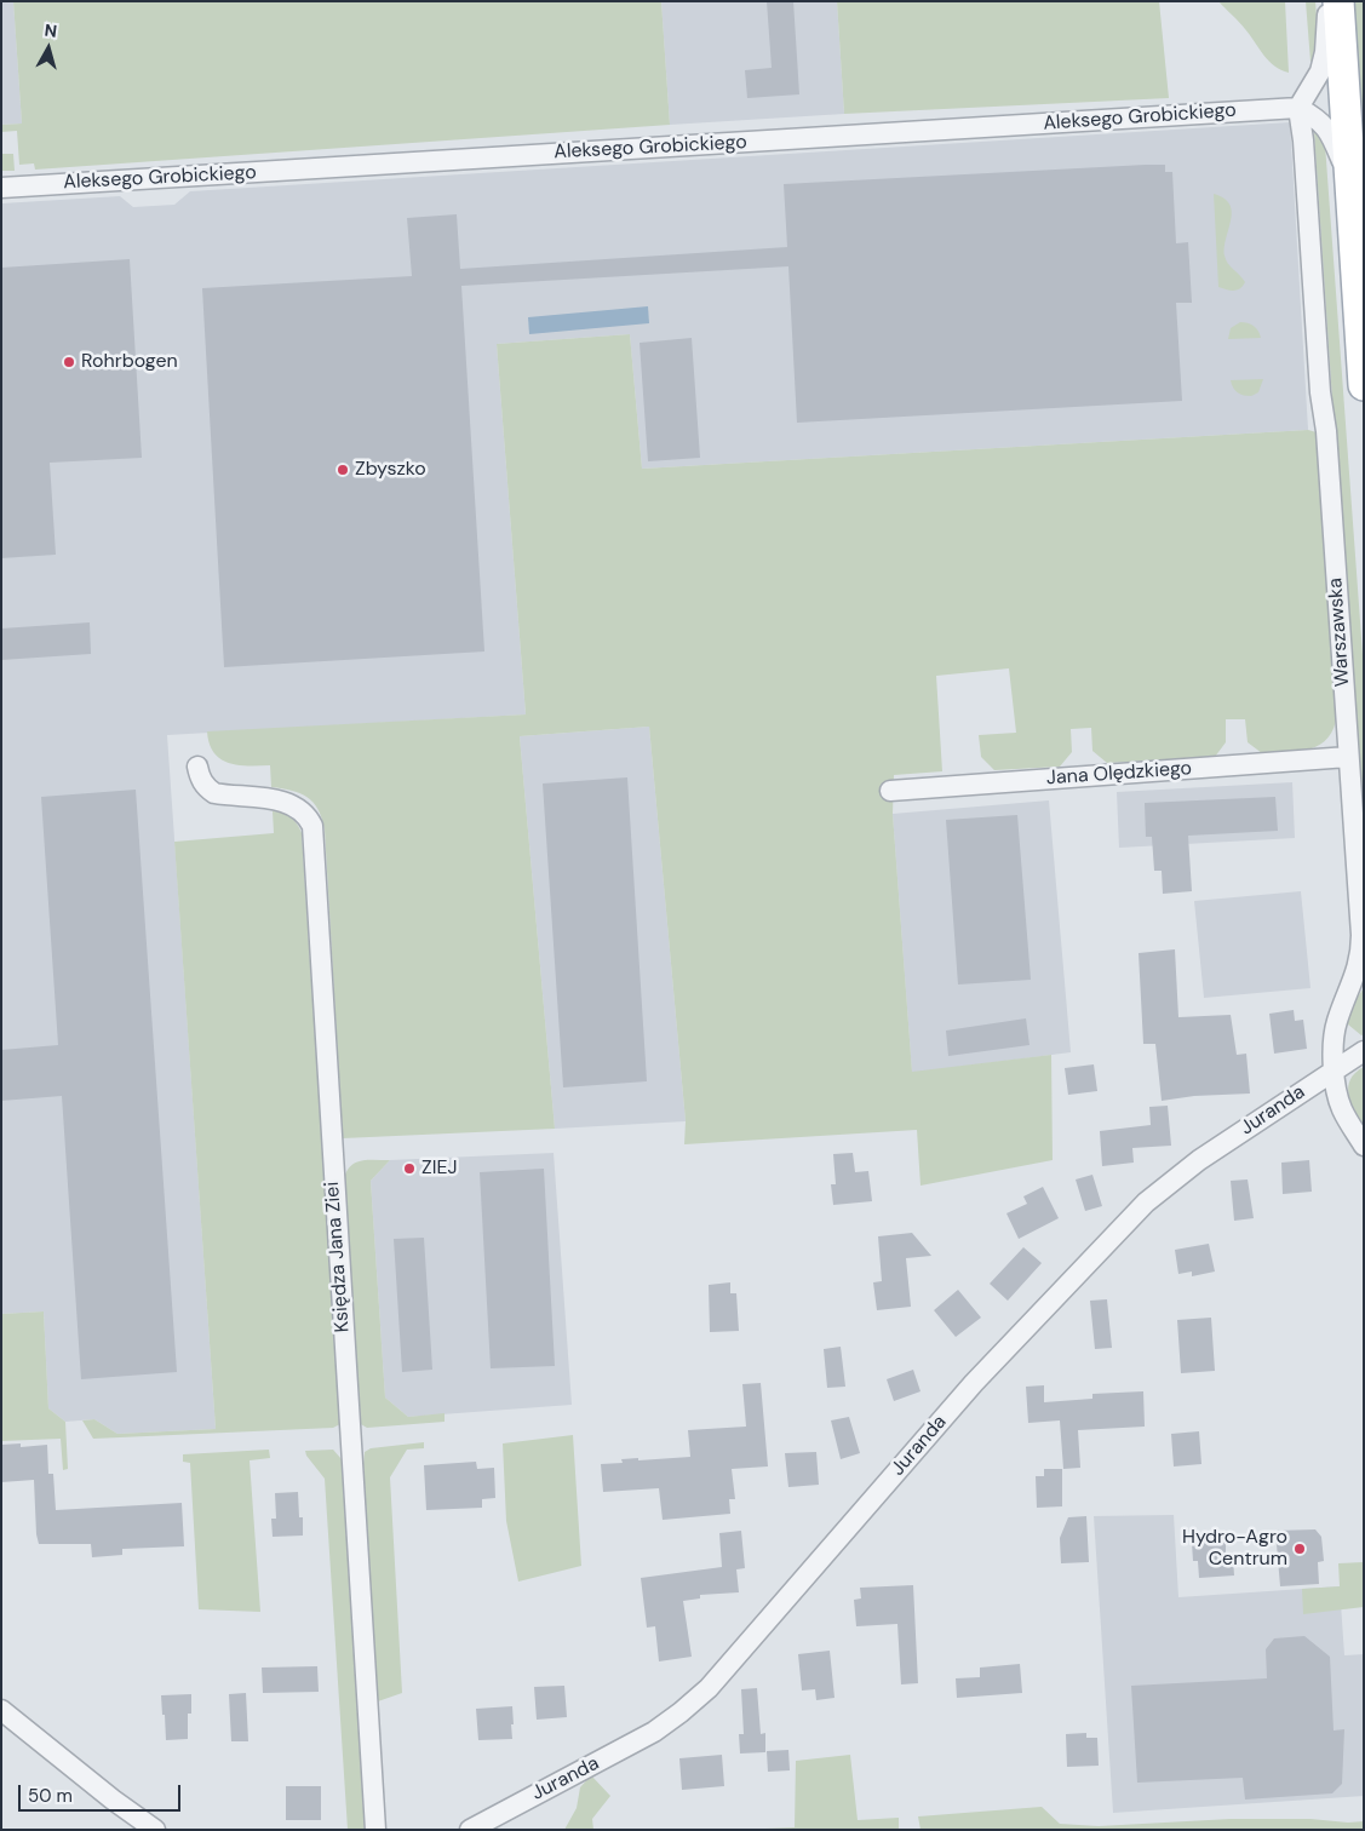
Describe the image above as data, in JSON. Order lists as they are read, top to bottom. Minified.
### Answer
{"streets":{"street":["Aleksego Grobickiego","Warszawska","Jana Olędzkiego","Juranda","Księdza Jana Ziei"]},"crossings":[["Aleksego Grobickiego","Warszawska"],["Warszawska","Jana Olędzkiego"],["Warszawska","Juranda"]],"places":["Rohrbogen","Zbyszko","ZIEJ","Hydro-Agro Centrum"],"scale_bar":"50 m","north":"top"}
